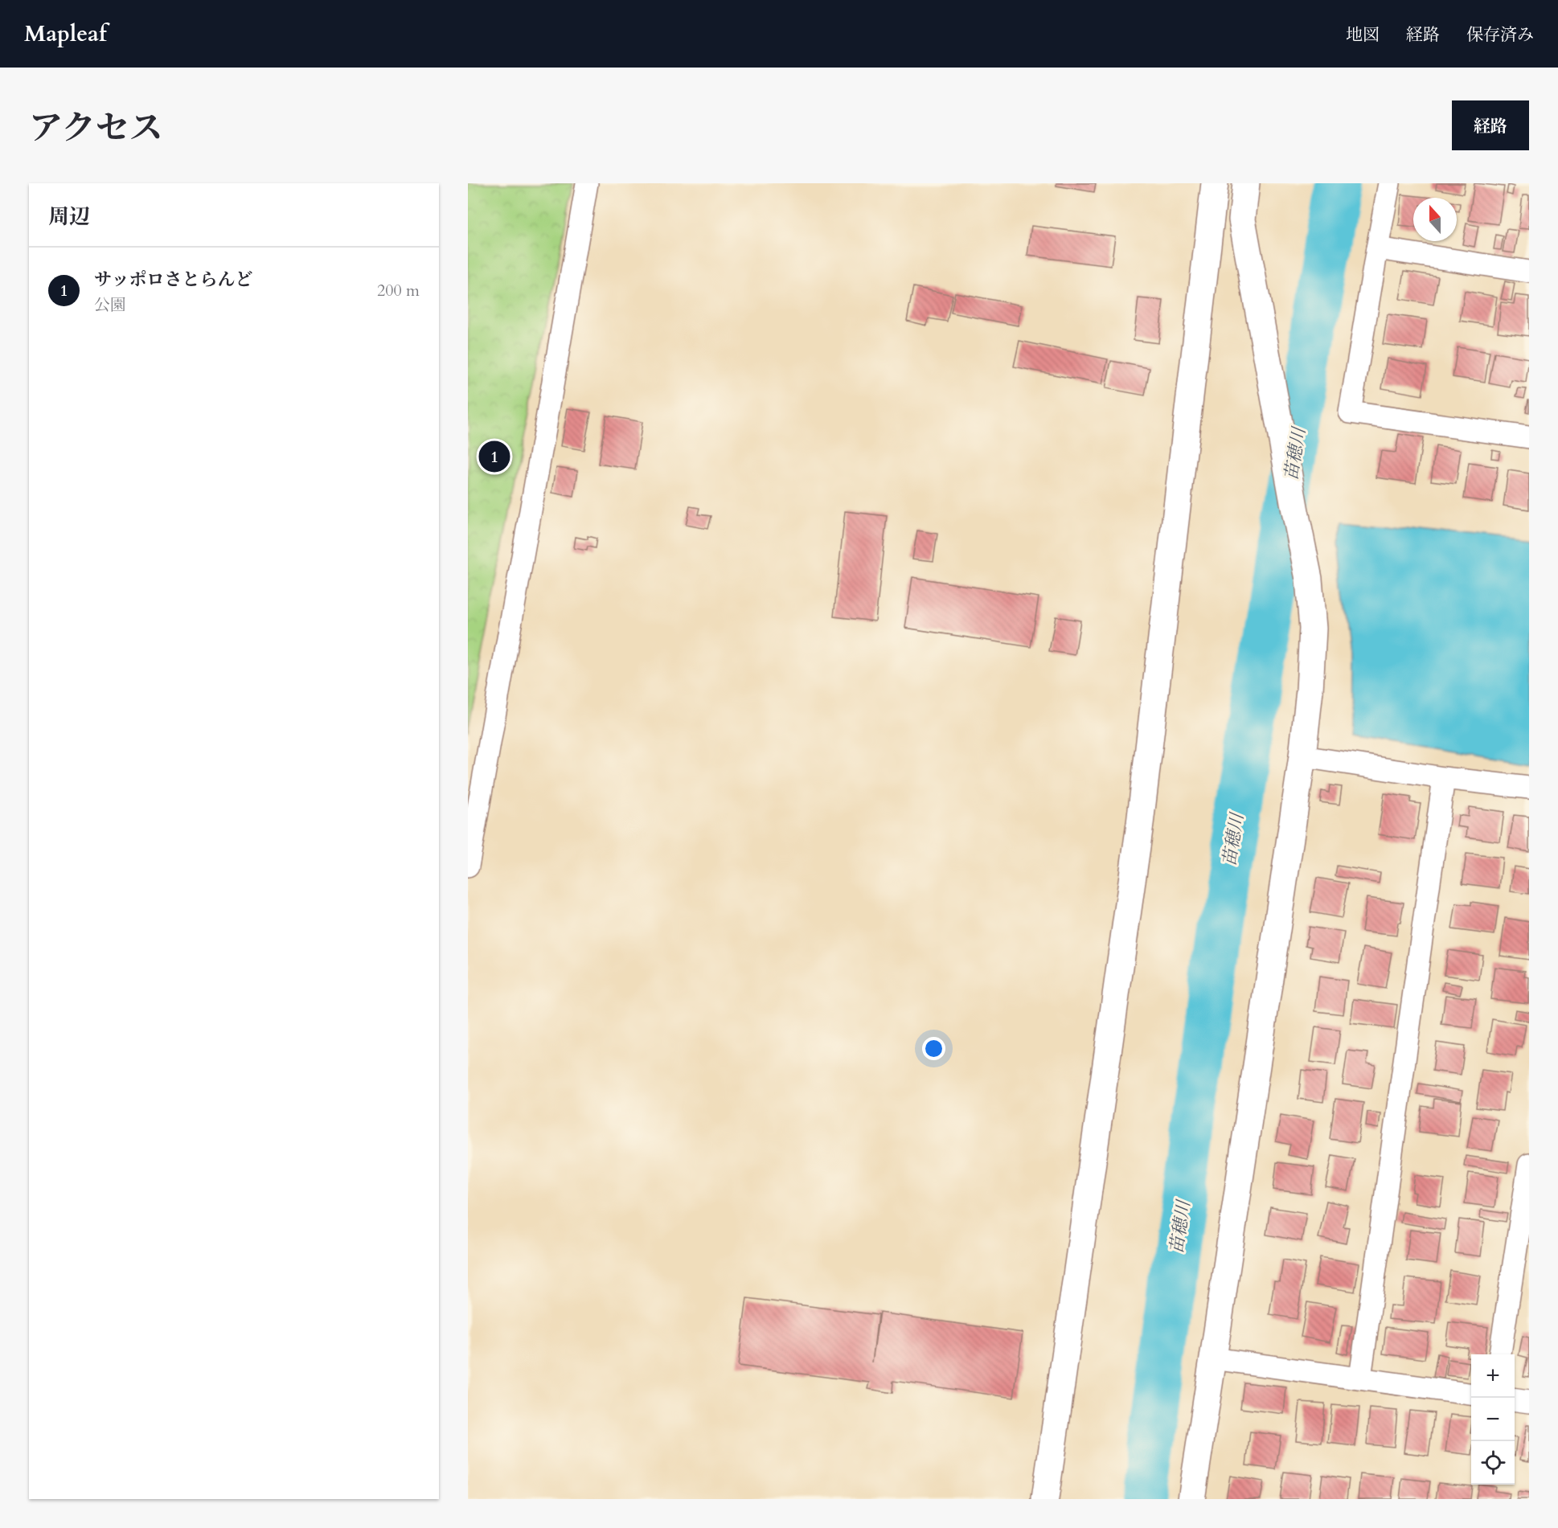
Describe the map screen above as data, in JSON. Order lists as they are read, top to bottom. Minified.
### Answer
{"water":["苗穂川"],"north":"top","page":{"header":"Mapleaf","nav":["地図","経路","保存済み"],"title":"アクセス","buttons":"経路","heading":"周辺","list":[{"mark":"1","name":"サッポロさとらんど","note":"公園","value":"200 m"}],"pins":"1","map_buttons":["+","−"]}}
